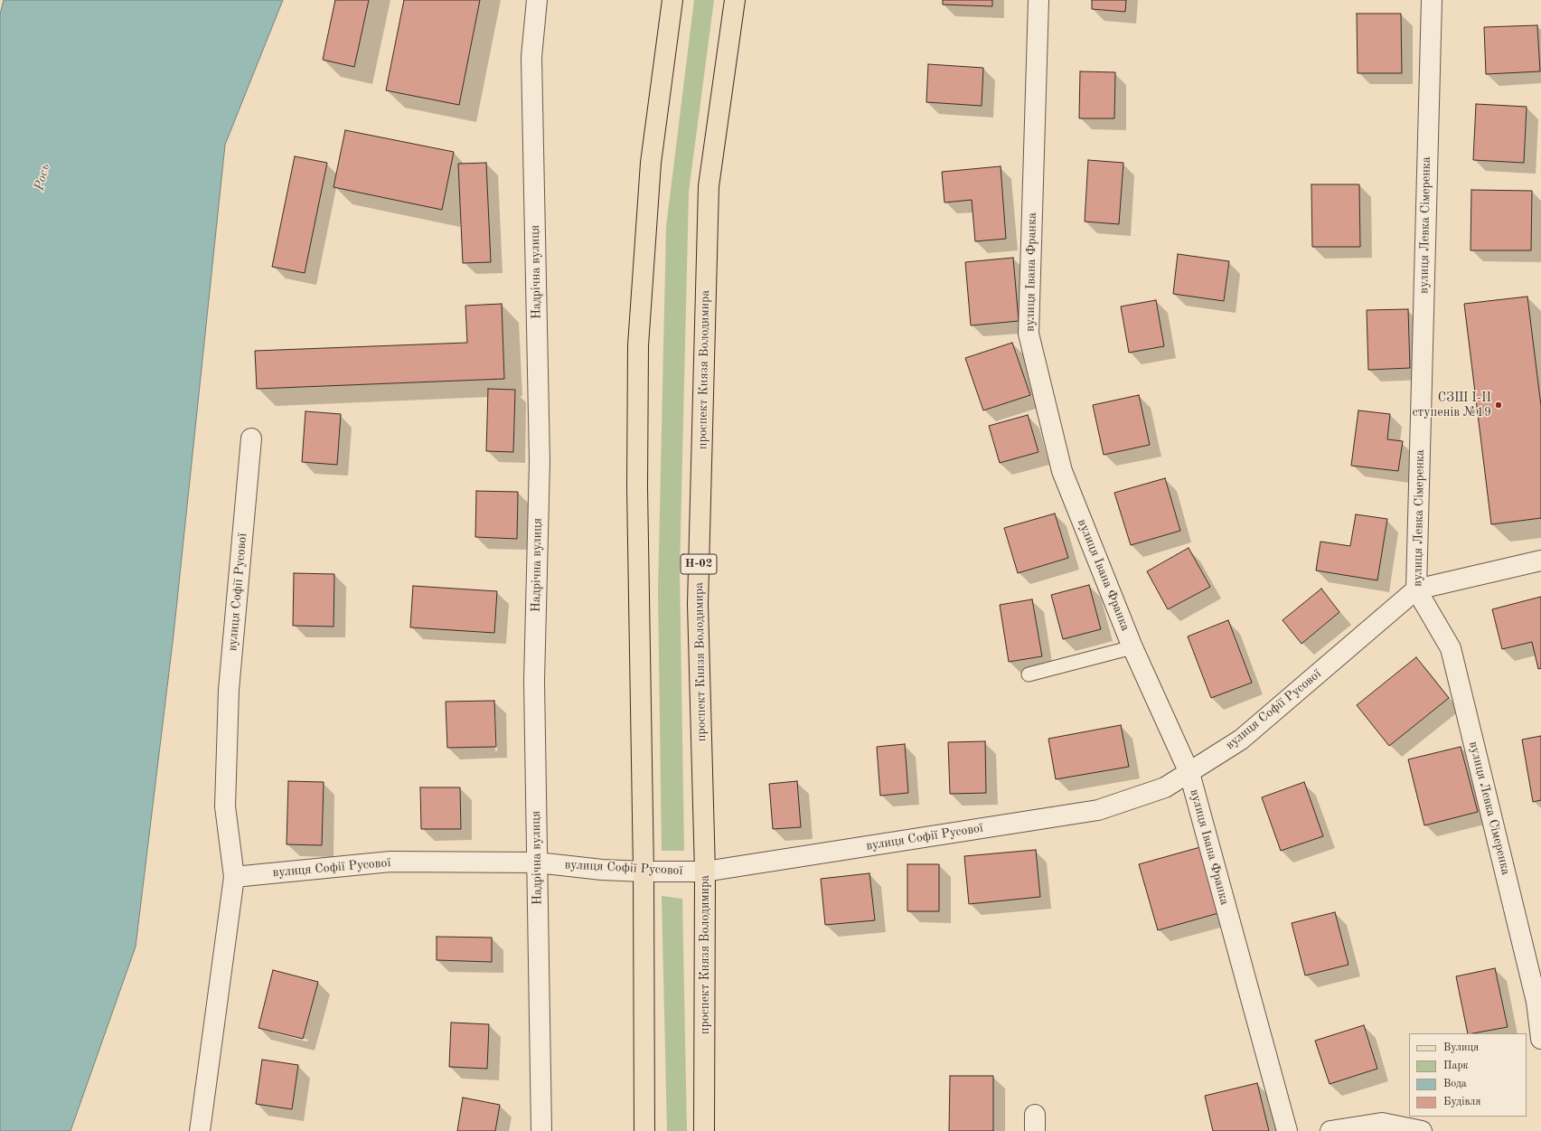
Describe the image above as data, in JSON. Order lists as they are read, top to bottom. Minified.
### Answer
{"streets":{"main road":["проспект Князя Володимира","Н-02"],"street":["вулиця Левка Сімеренка","Надрічна вулиця","вулиця Івана Франка","вулиця Софії Русової"]},"crossings":[["вулиця Левка Сімеренка","вулиця Софії Русової"],["Надрічна вулиця","вулиця Софії Русової"],["вулиця Івана Франка","вулиця Софії Русової"],["проспект Князя Володимира","вулиця Софії Русової"]],"water":["Рось"],"places":["СЗШ I-II ступенів №19"],"legend":["Вулиця","Парк","Вода","Будівля"]}
